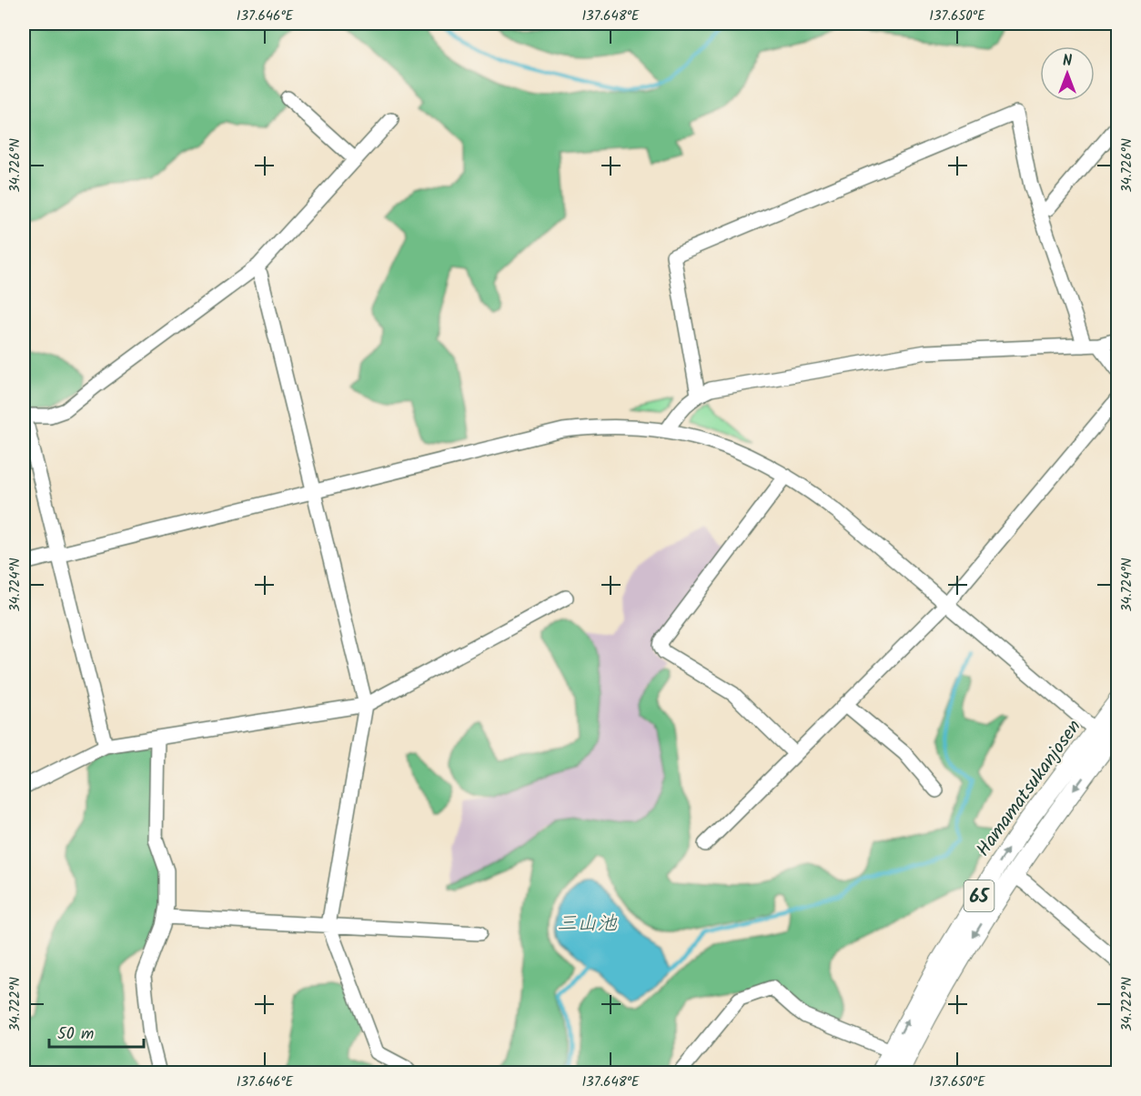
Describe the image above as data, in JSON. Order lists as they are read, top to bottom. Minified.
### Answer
{"streets":{"main road":["Hamamatsukanjosen","65"]},"water":["三山池"],"scale_bar":"50 m","north":"top","coordinates":["137.646°E","137.648°E","137.650°E","34.726°N","34.724°N","34.722°N"]}
